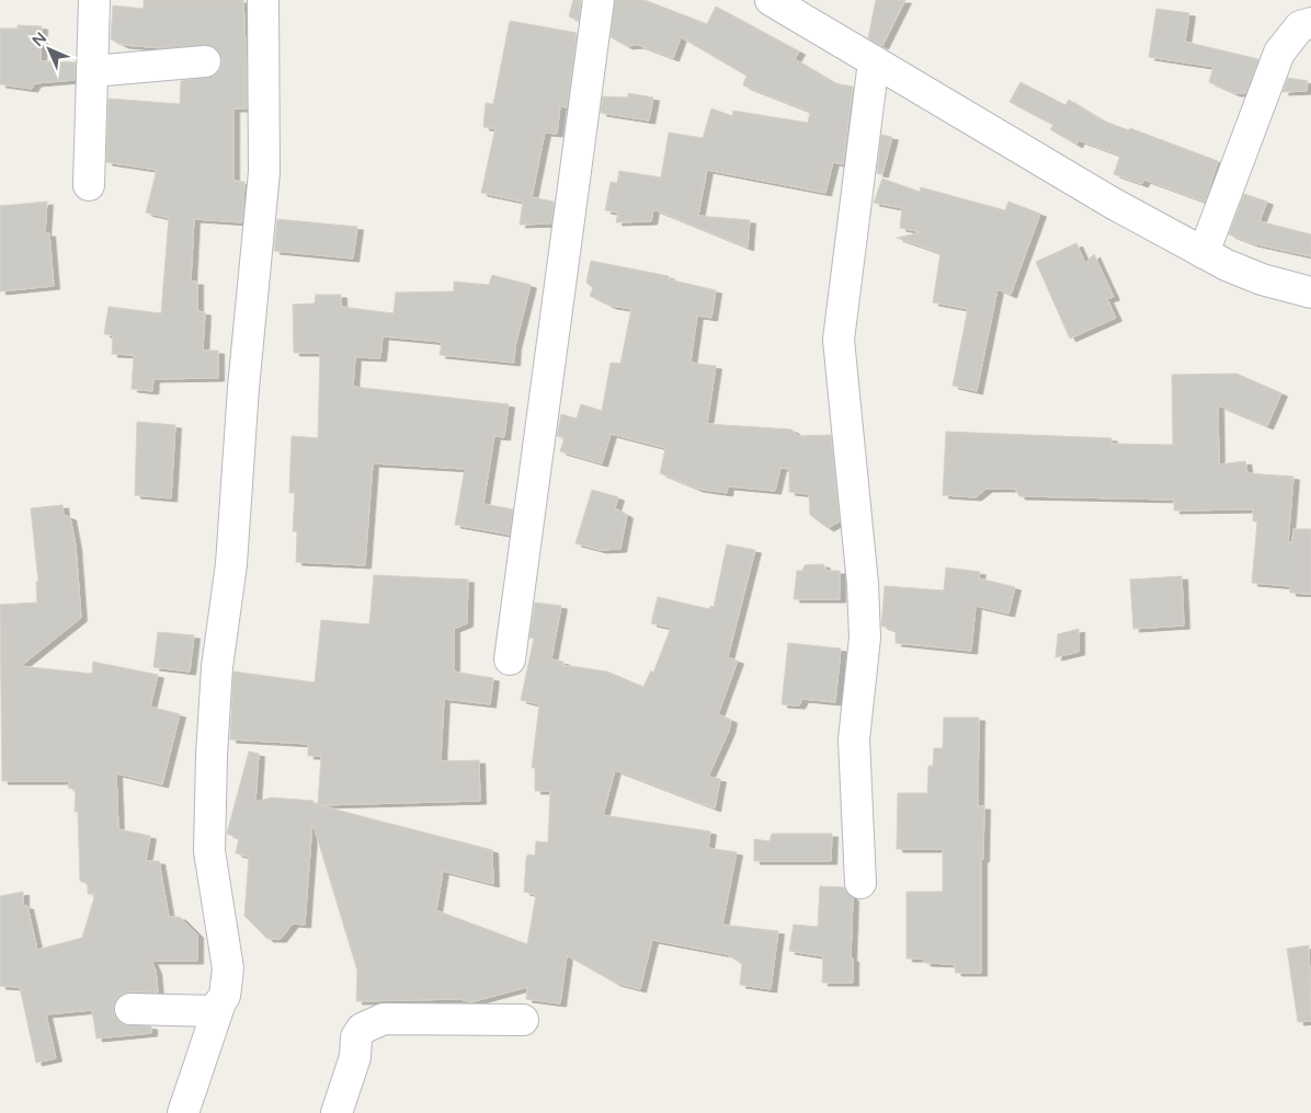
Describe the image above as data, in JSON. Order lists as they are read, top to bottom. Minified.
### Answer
{"north":"top left"}
